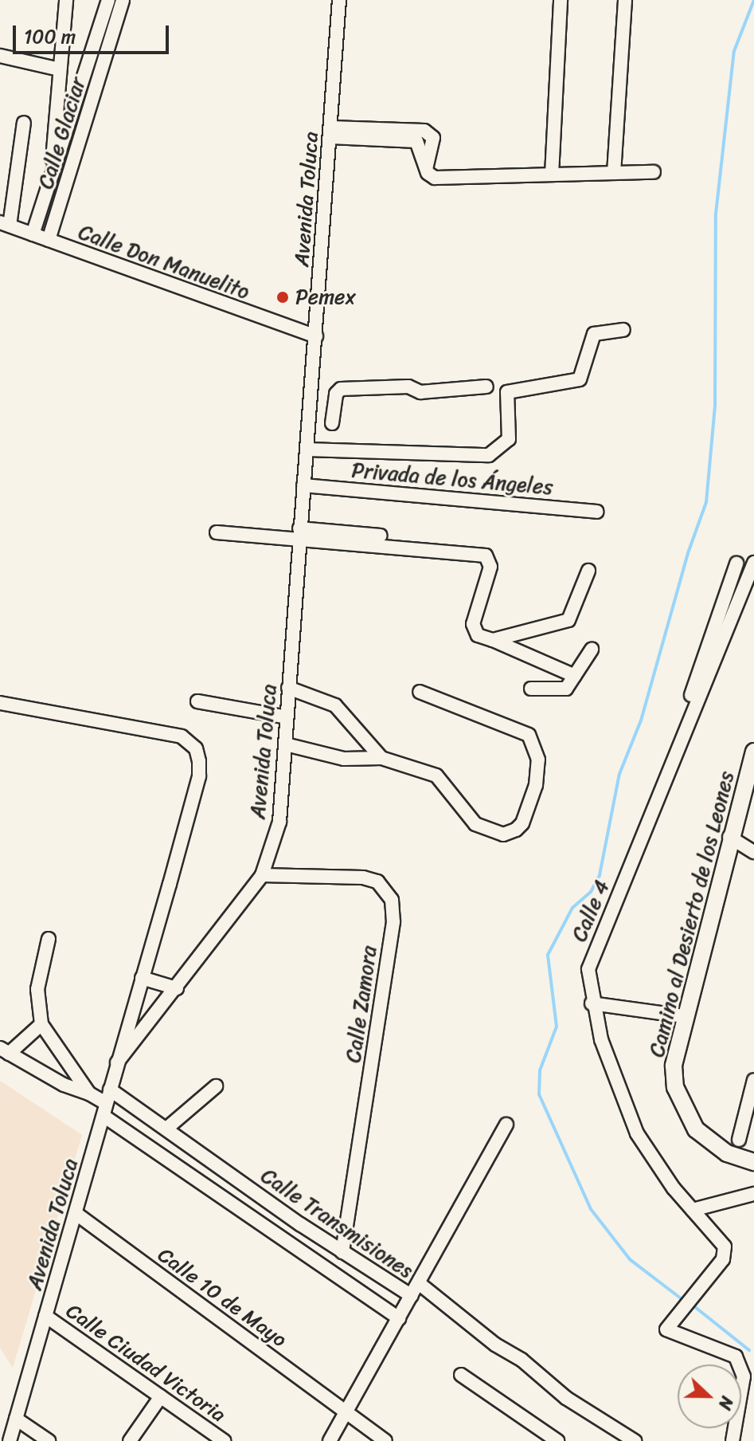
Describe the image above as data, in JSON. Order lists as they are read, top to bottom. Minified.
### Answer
{"streets":{"main road":["Camino al Desierto de los Leones"],"street":["Calle Glaciar","Avenida Toluca","Calle Don Manuelito","Privada de los Ángeles","Calle 4","Calle Zamora","Calle Transmisiones","Calle 10 de Mayo","Calle Ciudad Victoria"]},"crossings":[["Calle Glaciar","Calle Don Manuelito"],["Avenida Toluca","Calle Don Manuelito"],["Avenida Toluca","Privada de los Ángeles"],["Avenida Toluca","Calle Zamora"],["Avenida Toluca","Calle Transmisiones"],["Avenida Toluca","Calle 10 de Mayo"],["Avenida Toluca","Calle Ciudad Victoria"],["Calle Zamora","Calle Transmisiones"]],"places":["Pemex"],"scale_bar":"100 m","north":"right"}
